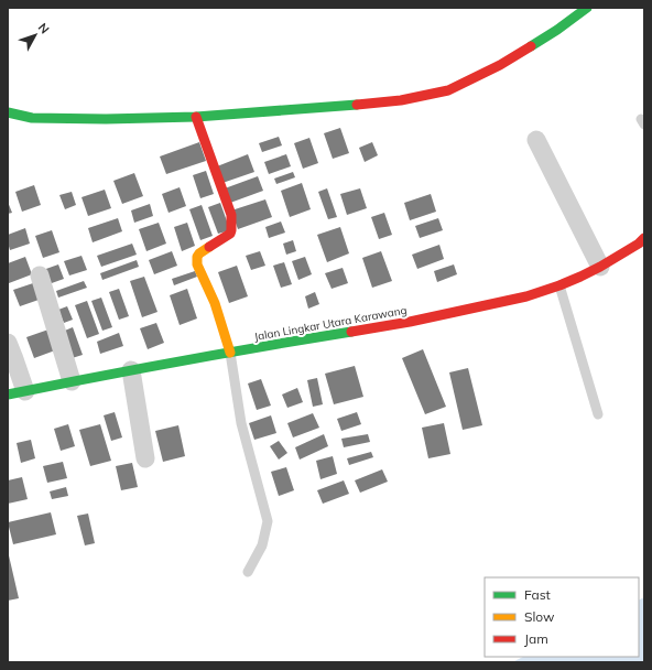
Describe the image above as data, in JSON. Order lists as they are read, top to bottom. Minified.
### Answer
{"streets":{"street":["Jalan Lingkar Utara Karawang"]},"legend":["Fast","Slow","Jam"],"north":"top right"}
